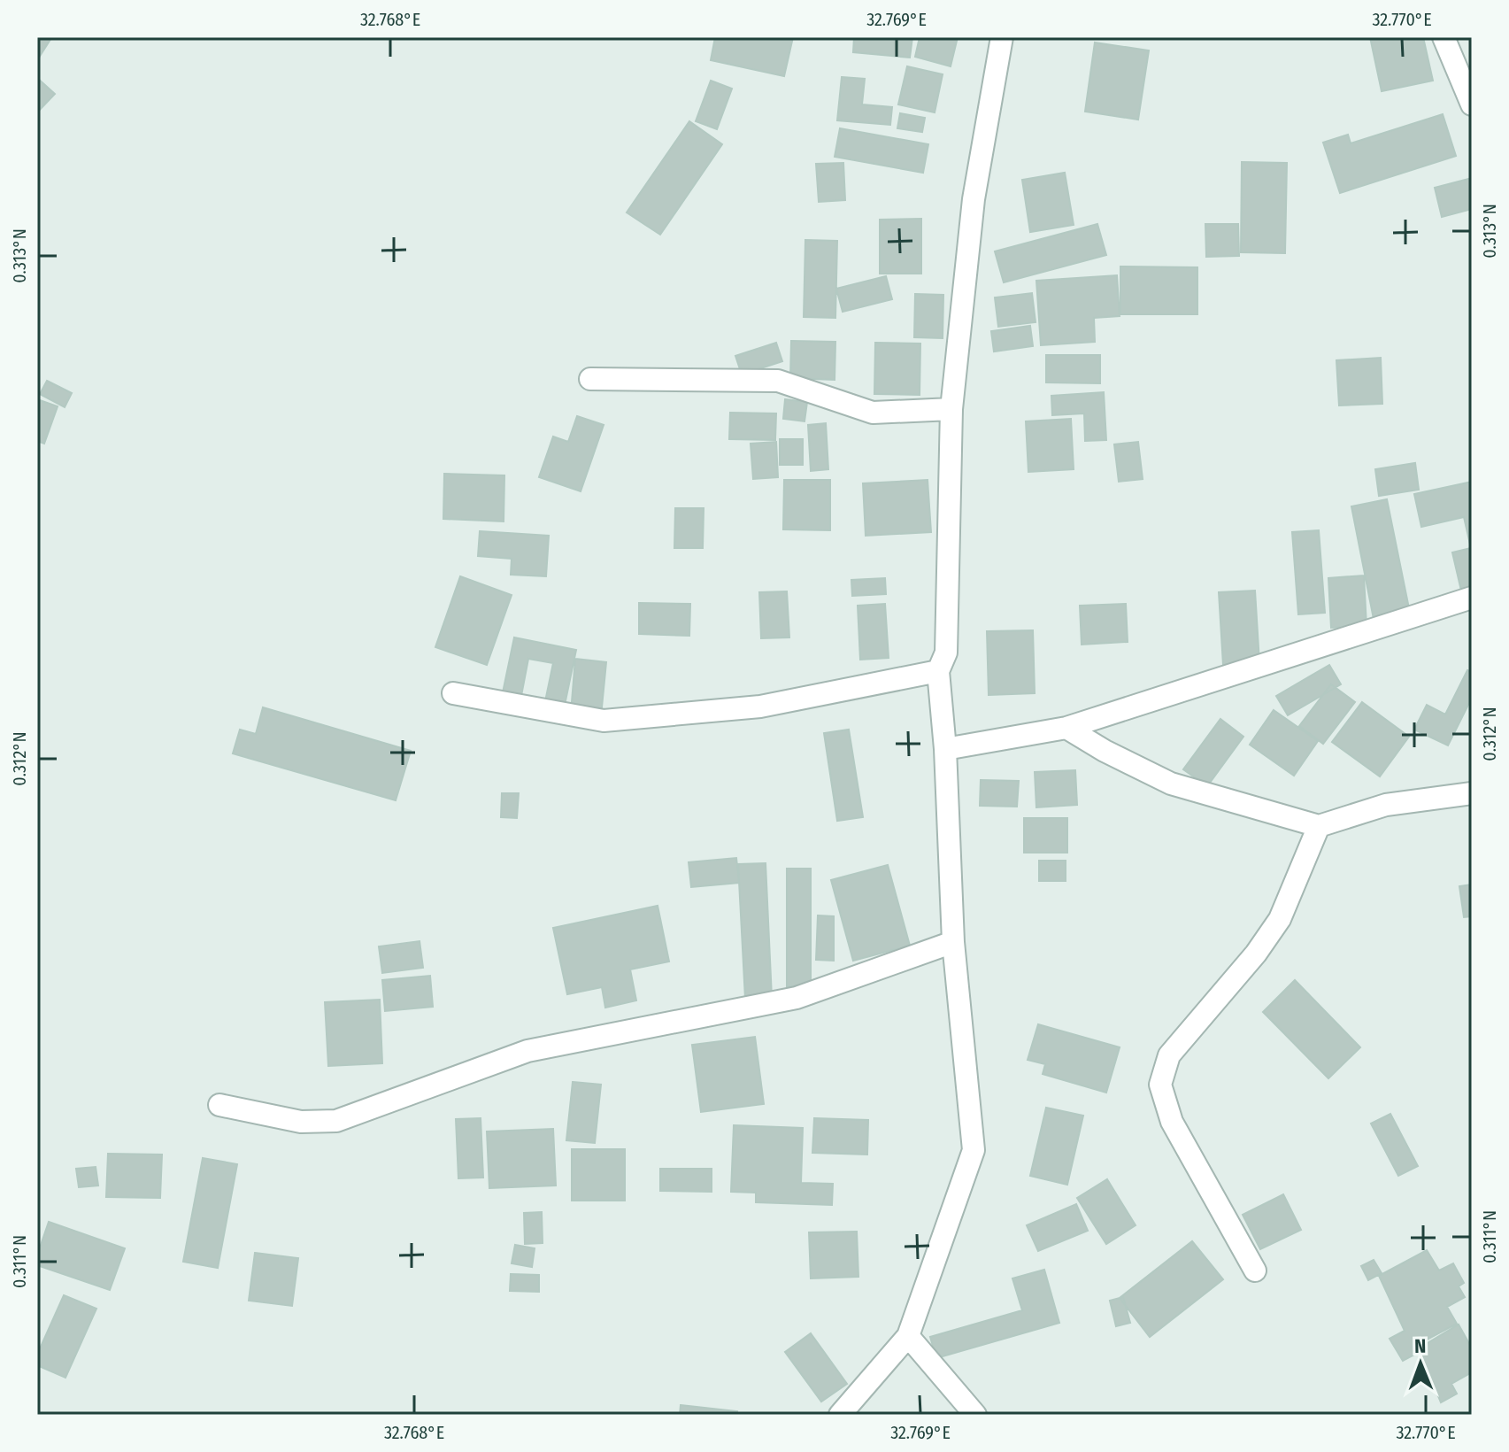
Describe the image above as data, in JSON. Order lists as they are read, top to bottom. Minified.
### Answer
{"north":"top","coordinates":["32.768°E","32.769°E","32.770°E","0.313°N","0.312°N","0.311°N"]}
